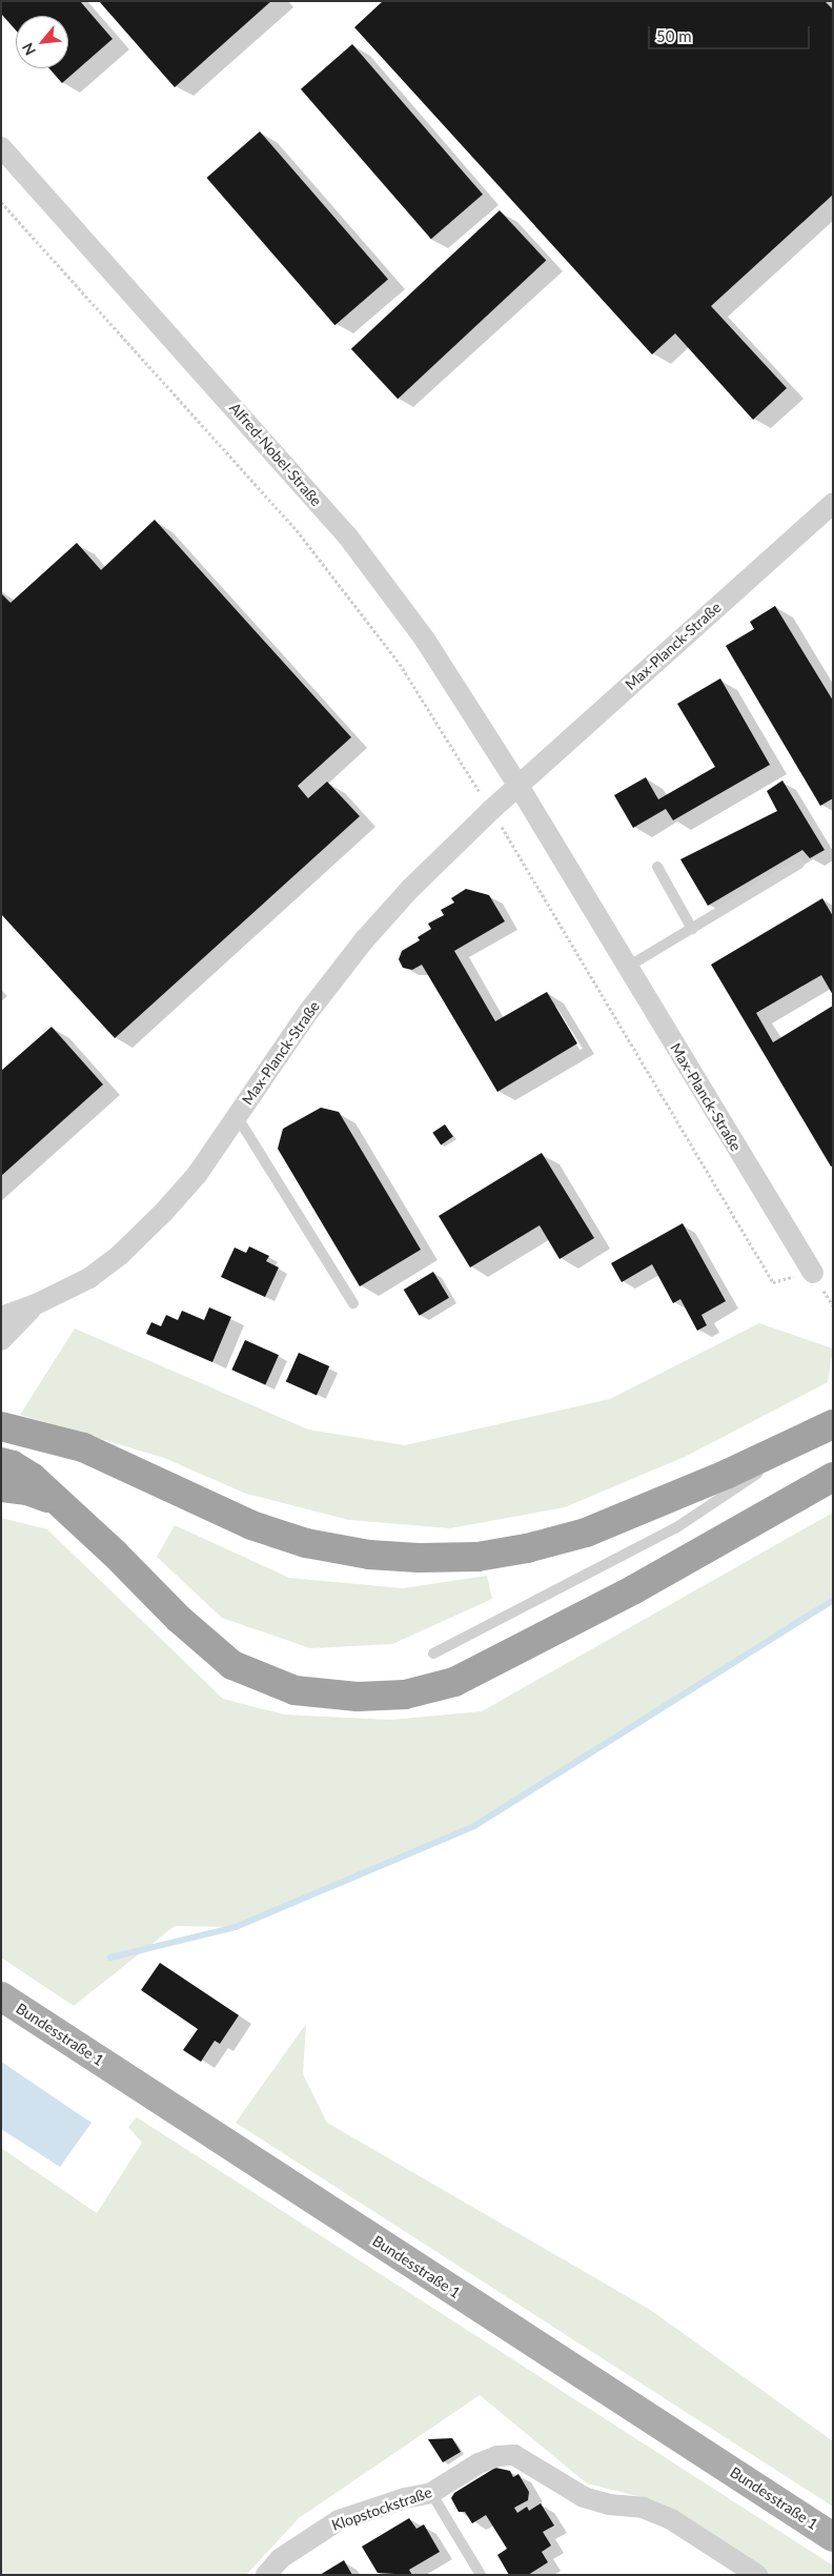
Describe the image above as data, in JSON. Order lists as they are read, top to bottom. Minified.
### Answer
{"streets":{"main road":["Bundesstraße 1"],"street":["Alfred-Nobel-Straße","Max-Planck-Straße","Klopstockstraße"]},"crossings":[["Alfred-Nobel-Straße","Max-Planck-Straße"]],"scale_bar":"50 m","north":"bottom left"}
